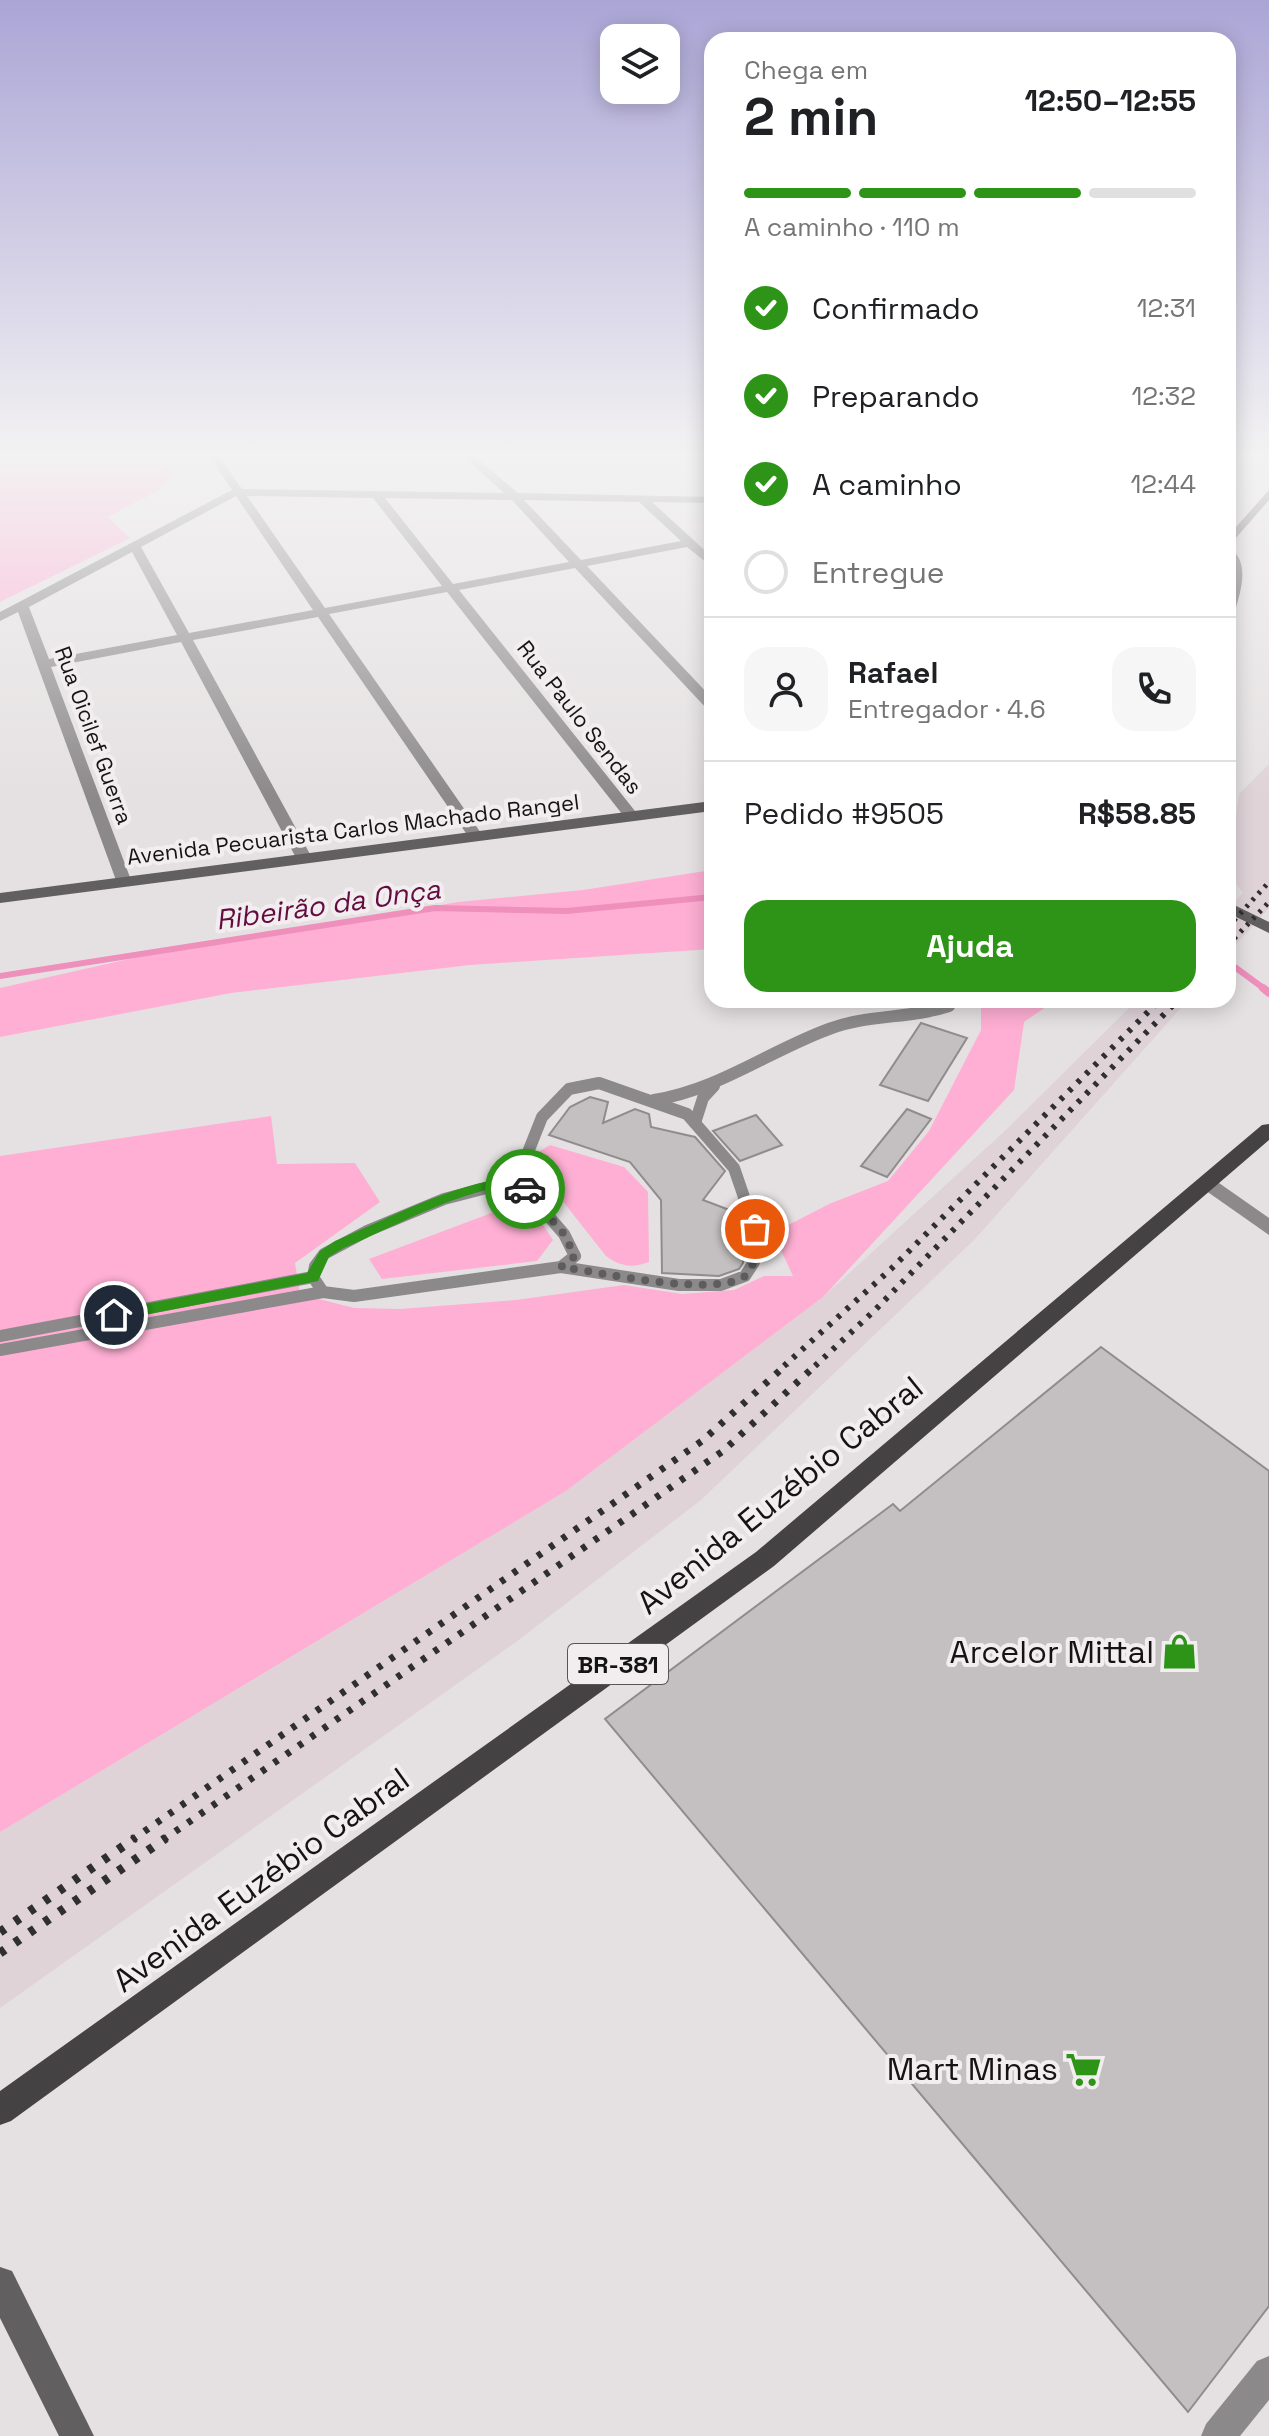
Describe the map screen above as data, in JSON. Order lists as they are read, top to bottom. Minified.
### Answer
{"streets":{"main road":["Avenida Euzébio Cabral","BR-381"],"street":["Rua Paulo Sendas","Rua Oicilef Guerra","Avenida Pecuarista Carlos Machado Rangel"]},"crossings":[["Rua Paulo Sendas","Avenida Pecuarista Carlos Machado Rangel"],["Rua Oicilef Guerra","Avenida Pecuarista Carlos Machado Rangel"]],"water":["Ribeirão da Onça"],"places":{"shop":["Arcelor Mittal"],"supermarket":["Mart Minas"]},"page":{"heading":["2 min","Chega em","12:50–12:55"],"panel":["Rafael","Entregador · 4.6","Pedido #9505","R$58.85"],"bar":"A caminho · 110 m","list":[["Confirmado","12:31"],["Preparando","12:32"],["A caminho","12:44"],"Entregue"],"buttons":"Ajuda"}}
